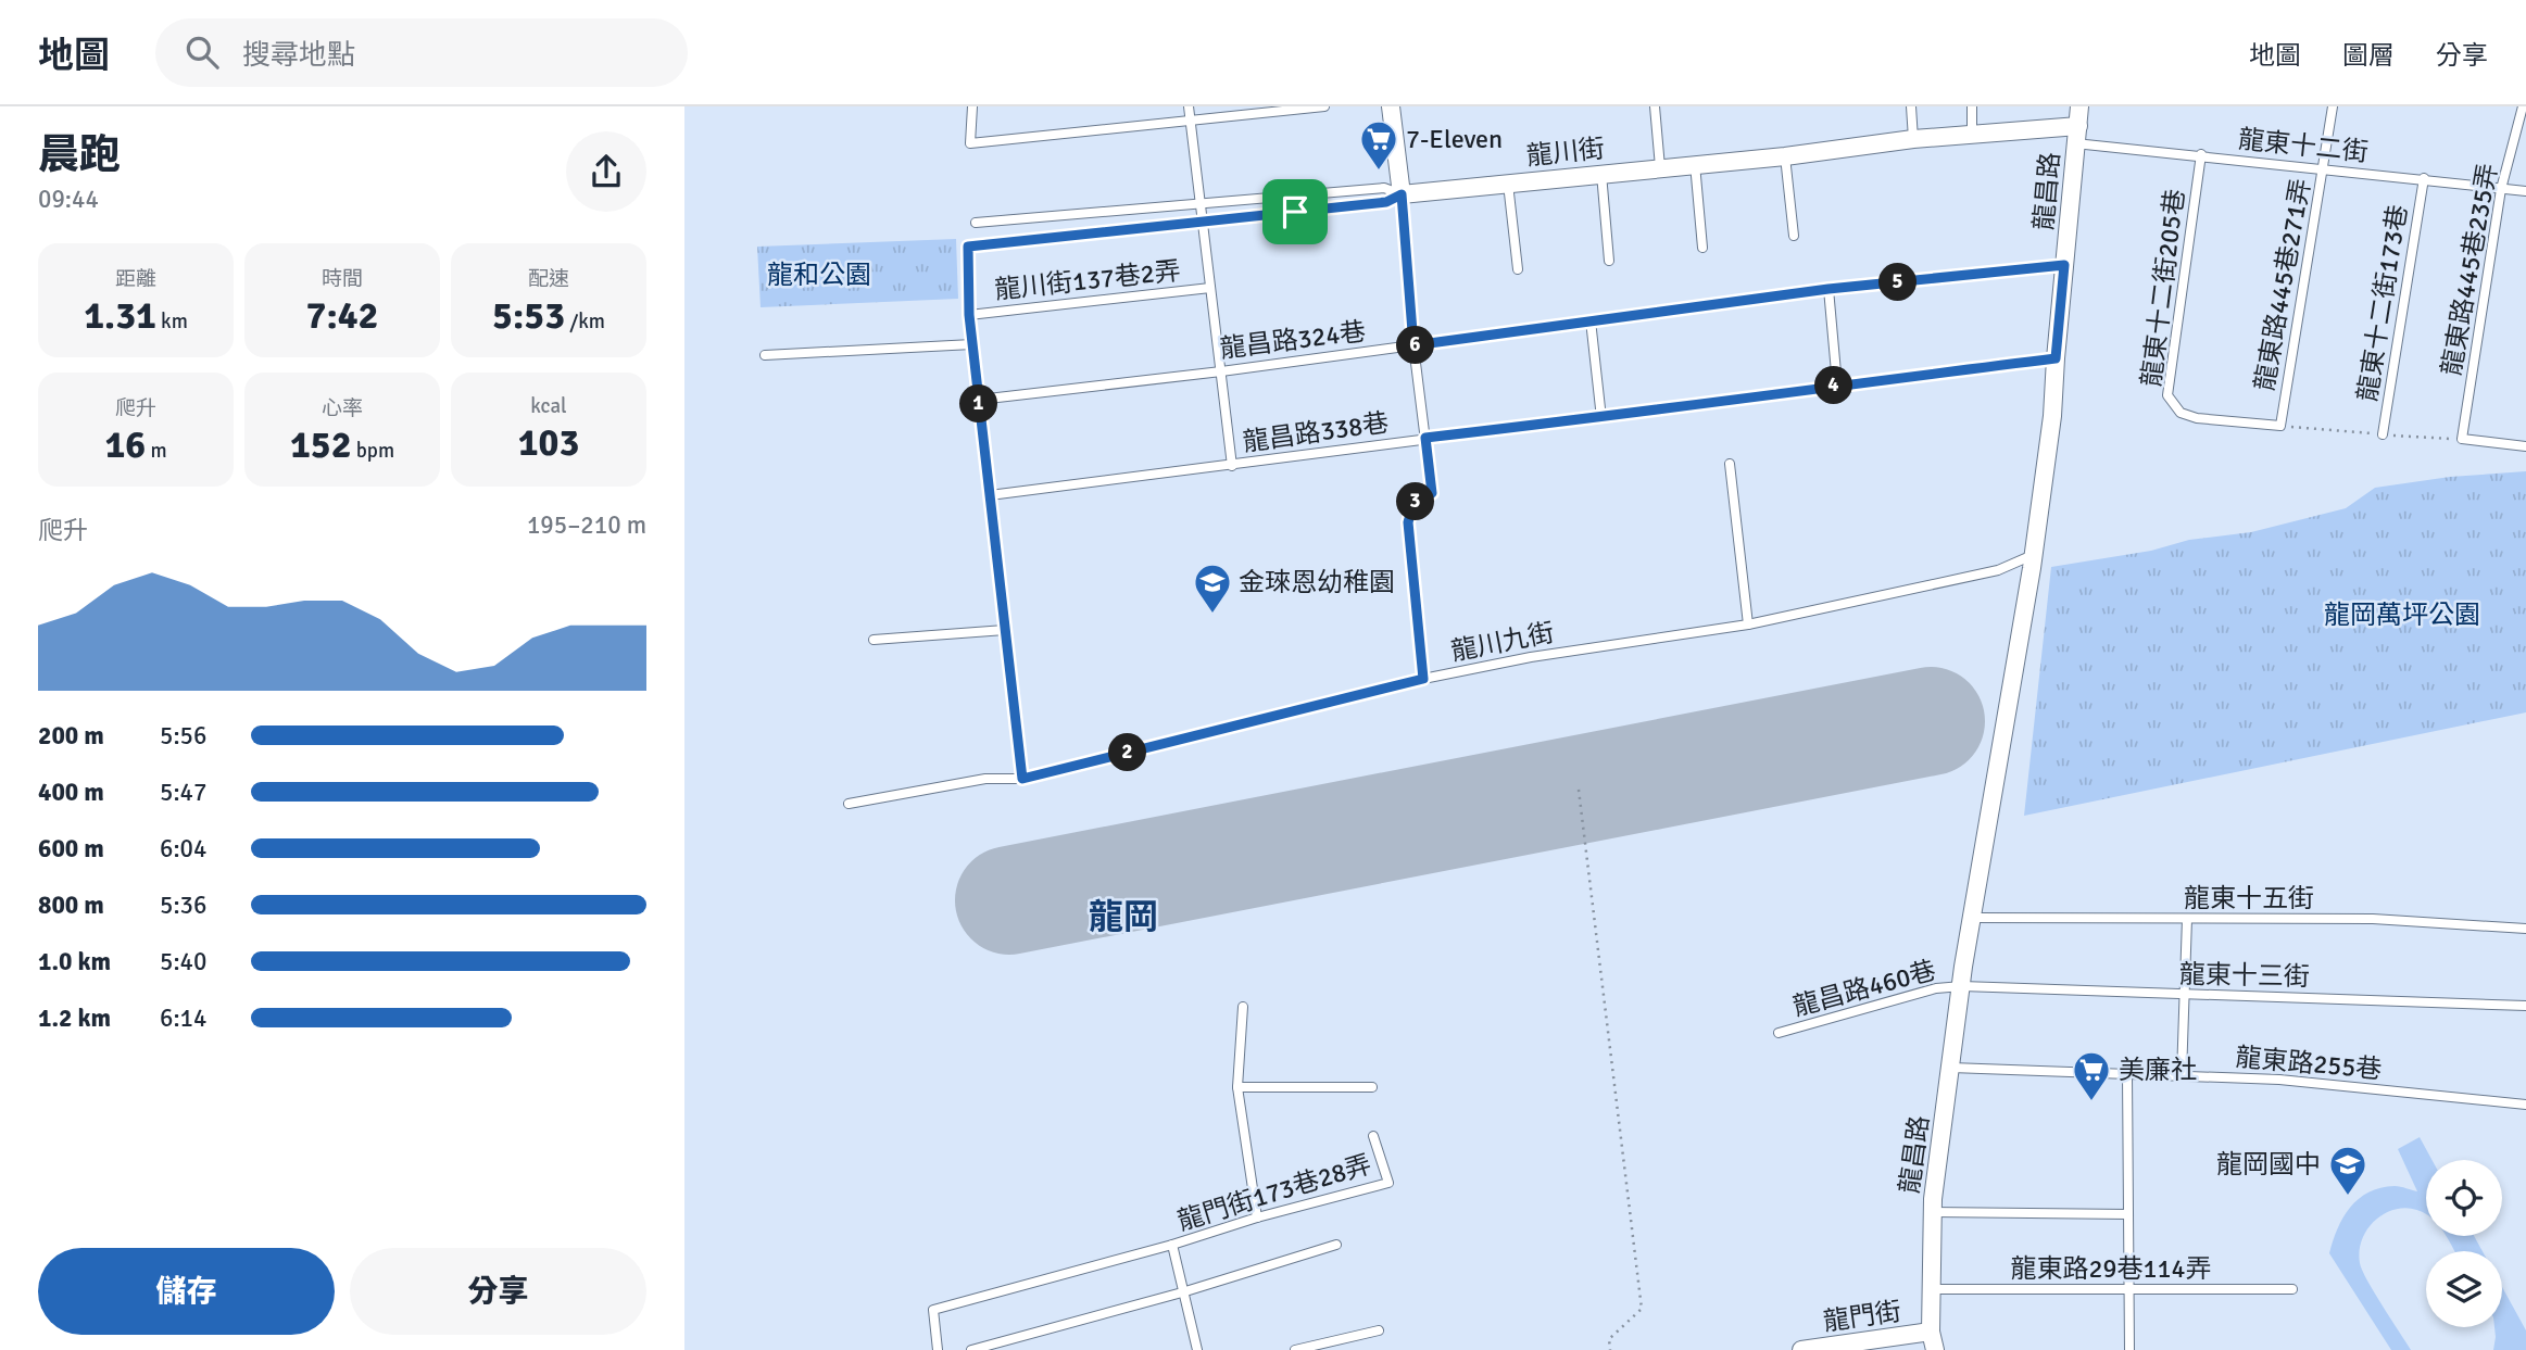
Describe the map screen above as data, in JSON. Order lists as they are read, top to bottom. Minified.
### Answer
{"streets":{"street":["龍川街","龍昌路","龍門街"],"lane":["龍東十二街","龍東路445巷235弄","龍川街137巷2弄","龍東路445巷271弄","龍東十二街205巷","龍東十二街173巷","龍昌路324巷","龍昌路338巷","龍川九街","龍東十五街","龍東十三街","龍昌路460巷","龍東路255巷","龍門街173巷28弄","龍東路29巷114弄"]},"crossings":[["龍東十二街","龍川街"],["龍東十二街","龍昌路"],["龍東十二街","龍東路445巷235弄"],["龍東十二街","龍東路445巷271弄"],["龍東十二街","龍東十二街205巷"],["龍東十二街","龍東十二街173巷"],["龍川街","龍昌路"],["龍川街","龍川街137巷2弄"],["龍昌路","龍昌路324巷"],["龍昌路","龍昌路338巷"],["龍昌路","龍川九街"],["龍昌路","龍東十五街"],["龍昌路","龍東十三街"],["龍昌路","龍昌路460巷"],["龍昌路","龍東路255巷"],["龍昌路","龍東路29巷114弄"],["龍昌路","龍門街"],["龍東路445巷271弄","龍東十二街205巷"],["龍東十三街","龍昌路460巷"]],"districts":["龍岡"],"parks":["龍和公園","龍岡萬坪公園"],"places":{"supermarket":["7-Eleven","美廉社"],"school or university":["金琜恩幼稚園","龍岡國中"]},"page":{"header":"地圖","search":"搜尋地點","nav":["地圖","圖層","分享"],"heading":["晨跑","09:44"],"stats":[["距離","1.31 km"],["時間","7:42"],["配速","5:53 /km"],["爬升","16 m"],["心率","152 bpm"],["kcal","103"]],"pins":["5","6","4","1","3","2"],"chart":["爬升","195–210 m"],"list":[{"name":"200 m","note":"5:56"},{"name":"400 m","note":"5:47"},{"name":"600 m","note":"6:04"},{"name":"800 m","note":"5:36"},{"name":"1.0 km","note":"5:40"},{"name":"1.2 km","note":"6:14"}],"buttons":["儲存","分享"]}}
